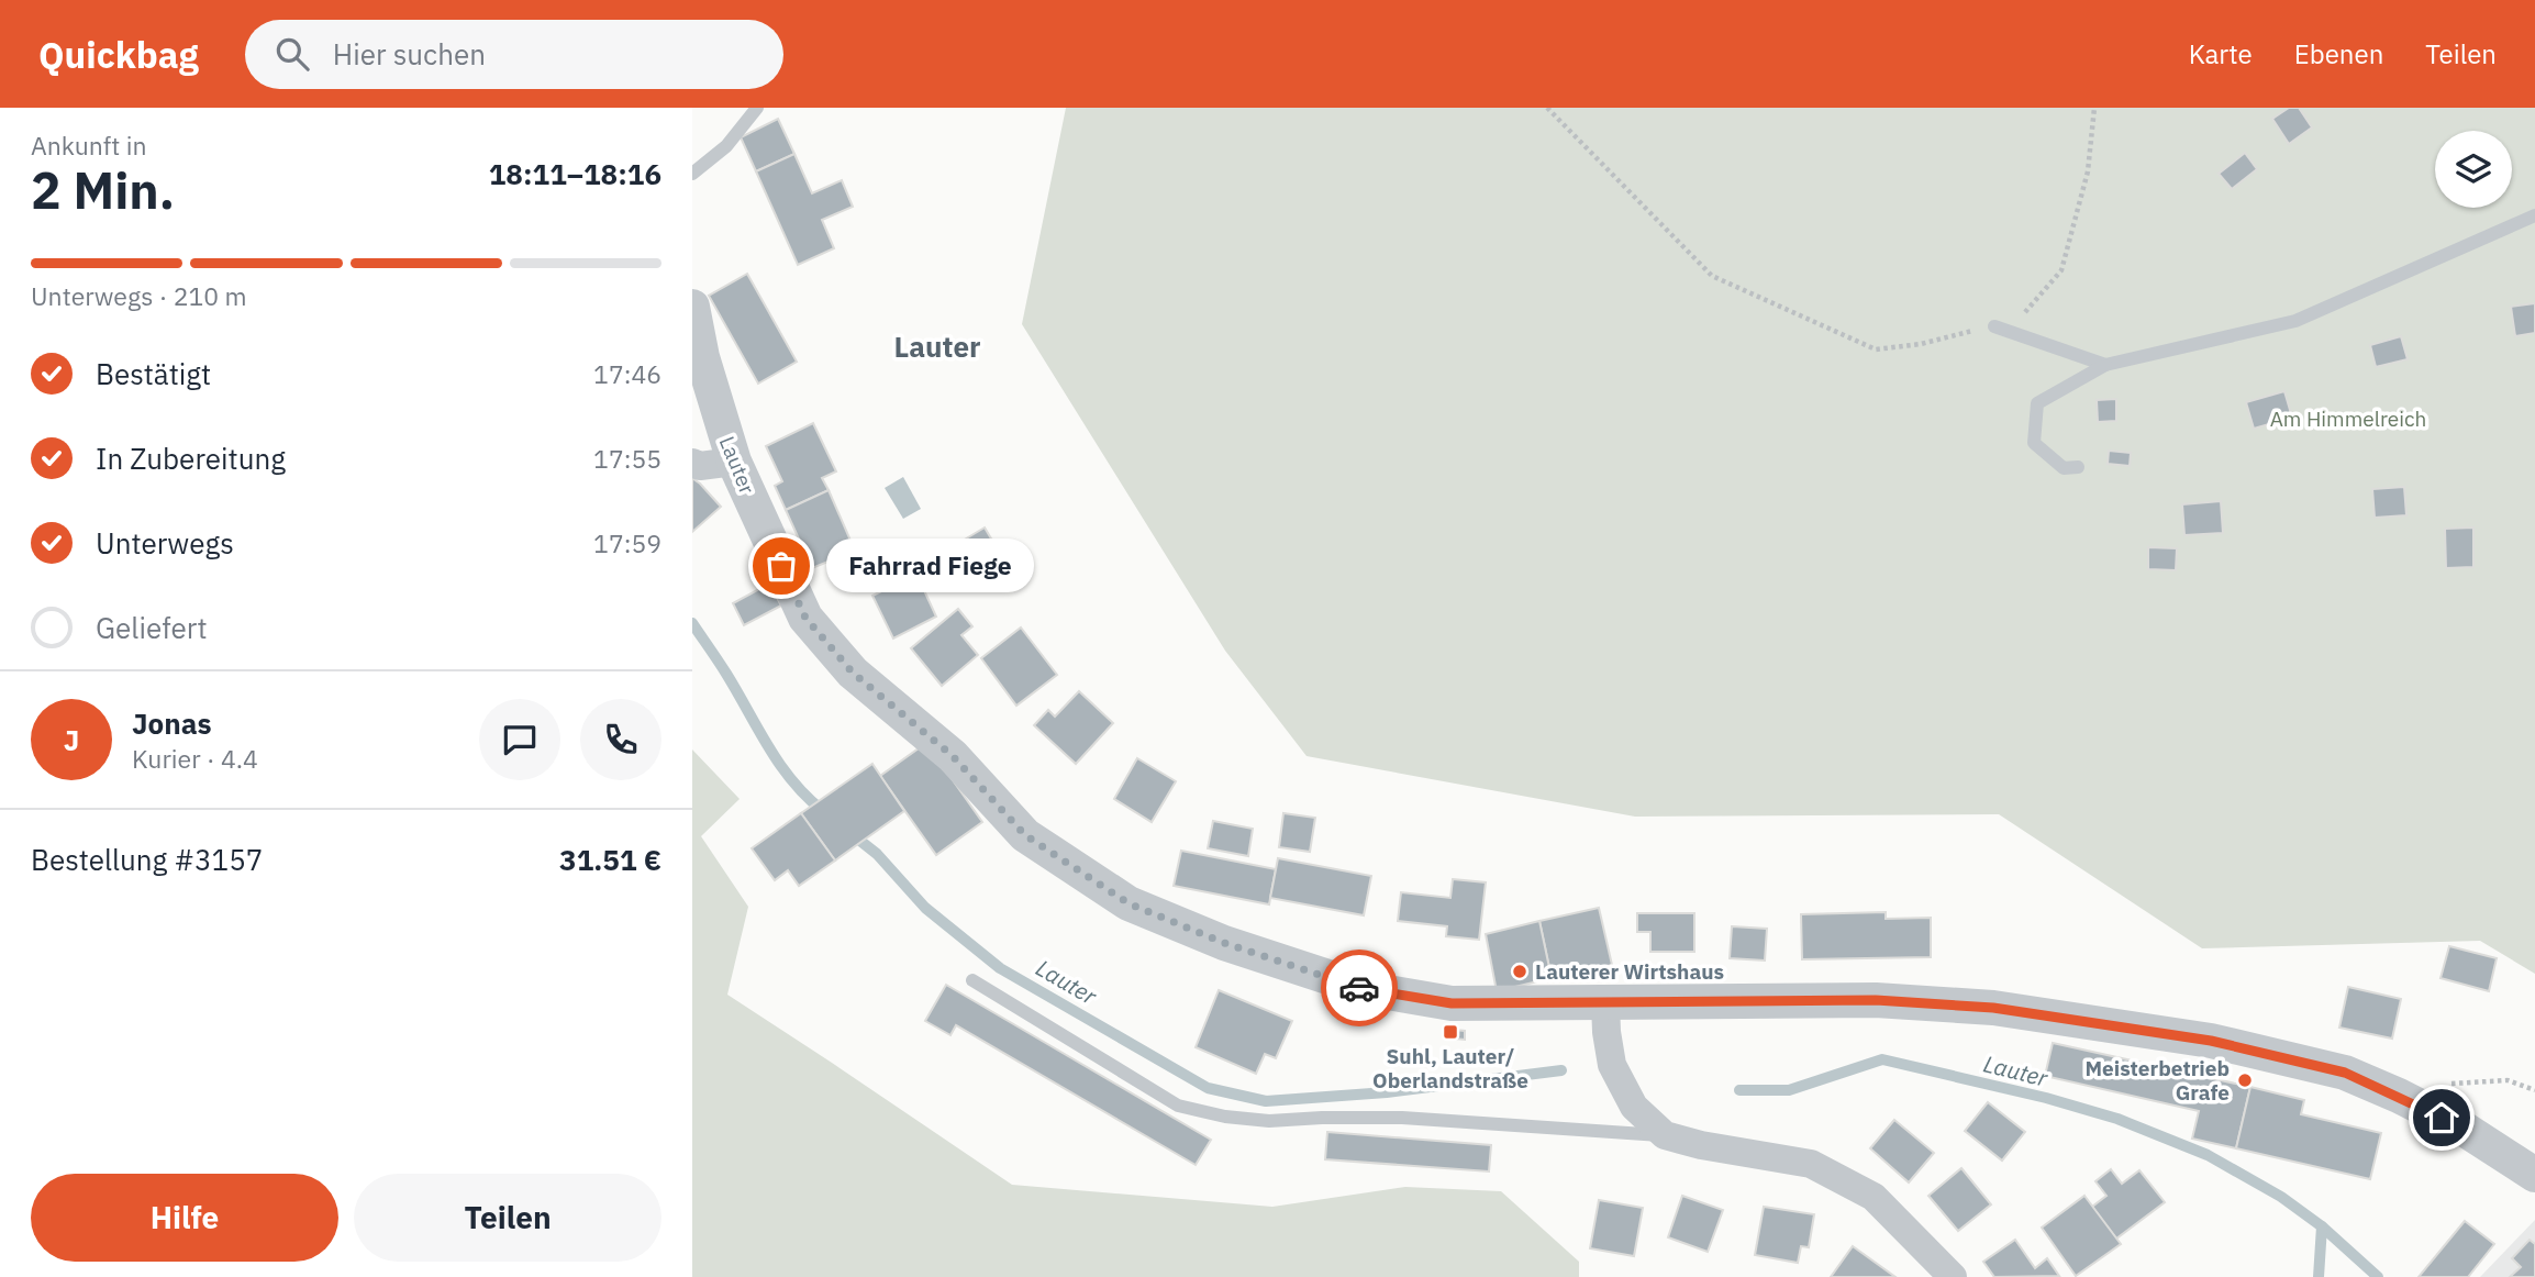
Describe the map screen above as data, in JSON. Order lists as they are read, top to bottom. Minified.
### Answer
{"streets":{"street":["Lauter"]},"districts":["Lauter"],"water":["Lauter"],"parks":["Am Himmelreich"],"places":{"other":["Fahrrad Fiege","Lauterer Wirtshaus","Meisterbetrieb Grafe"],"transit":["Suhl, Lauter/ Oberlandstraße"]},"page":{"header":"Quickbag","search":"Hier suchen","nav":["Karte","Ebenen","Teilen"],"heading":["2 Min.","Ankunft in","18:11–18:16"],"panel":["Jonas","Kurier · 4.4","Bestellung #3157","31.51 €"],"bar":"Unterwegs · 210 m","list":[["Bestätigt","17:46"],["In Zubereitung","17:55"],["Unterwegs","17:59"],"Geliefert"],"bubble":"Fahrrad Fiege","round":"J","buttons":["Hilfe","Teilen"]}}
